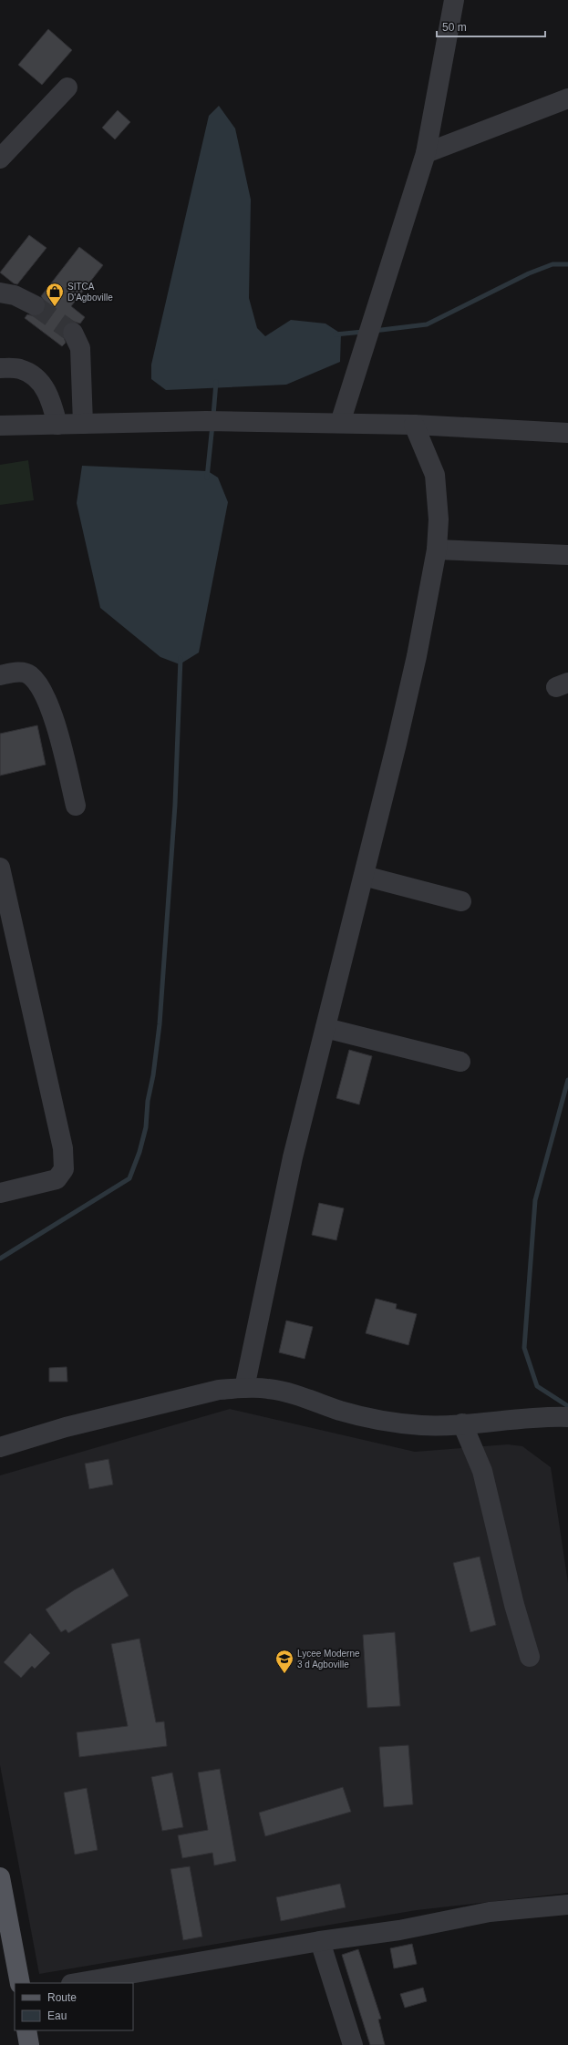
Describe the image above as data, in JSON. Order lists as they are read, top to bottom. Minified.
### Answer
{"places":{"shop":["SITCA D'Agboville"],"school or university":["Lycee Moderne 3 d Agboville"]},"legend":["Route","Eau"],"scale_bar":"50 m"}
